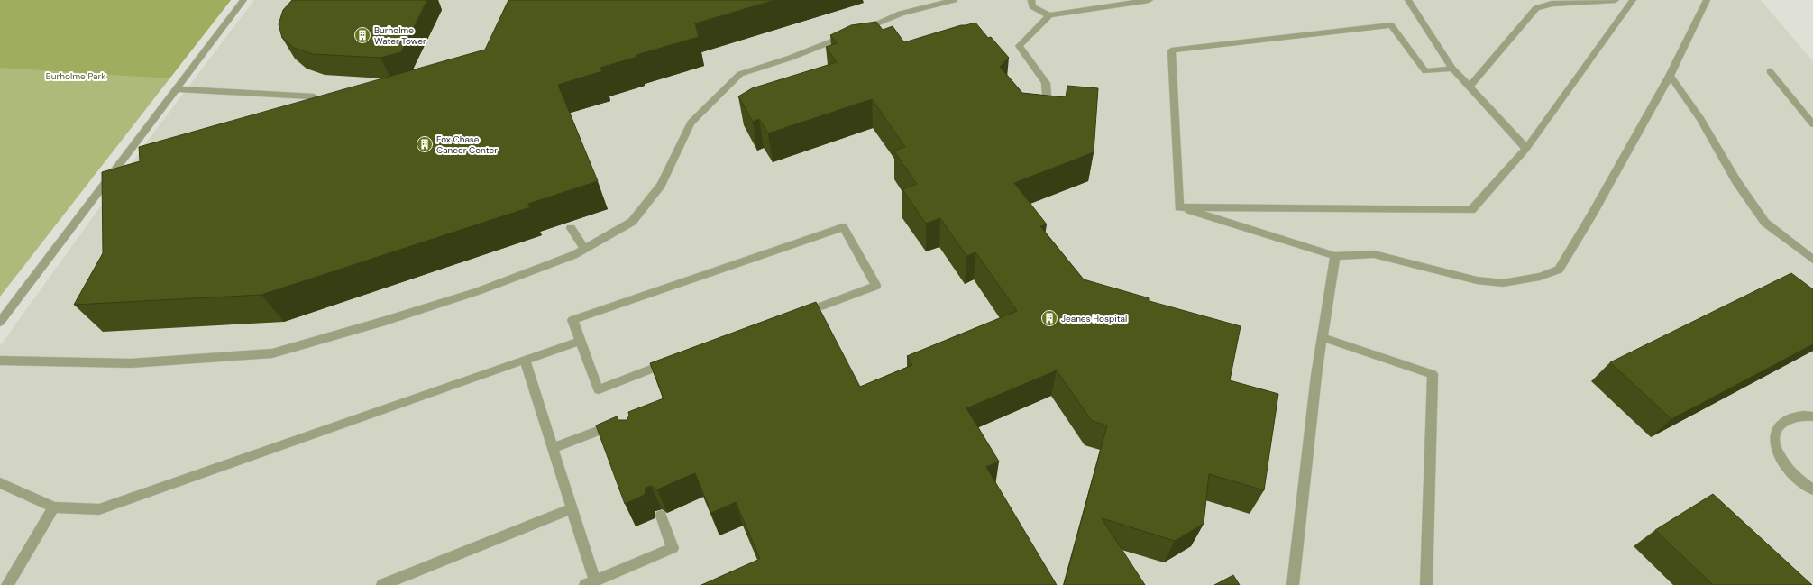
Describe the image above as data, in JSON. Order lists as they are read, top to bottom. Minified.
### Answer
{"parks":["Burholme Park"],"places":{"building":["Burholme Water Tower","Fox Chase Cancer Center","Jeanes Hospital"]}}
